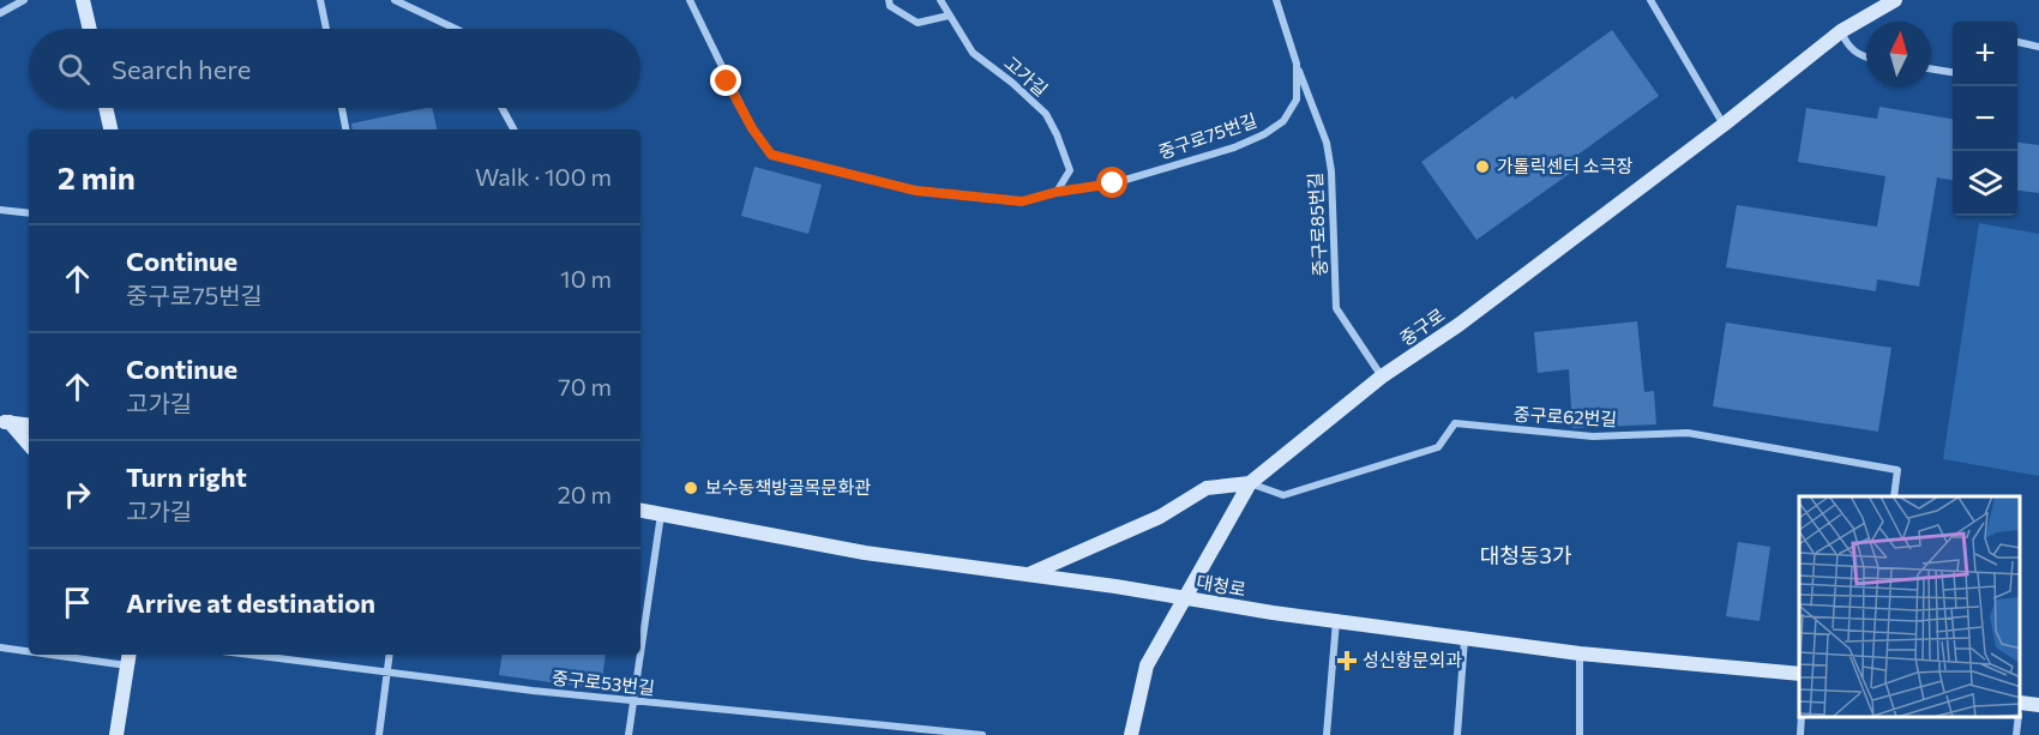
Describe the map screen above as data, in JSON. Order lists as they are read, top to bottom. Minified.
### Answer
{"streets":{"main road":["중구로","대청로"],"street":["고가길","중구로75번길","중구로85번길","중구로62번길","중구로53번길"]},"crossings":[["고가길","중구로75번길"],["중구로75번길","중구로85번길"],["중구로85번길","중구로"],["중구로","중구로62번길"],["중구로","대청로"]],"districts":["대청동3가"],"places":{"other":["가톨릭센터 소극장","보수동책방골목문화관"],"health":["성신항문외과"]},"north":"top","page":{"map_buttons":["+","−"],"search":"Search here","heading":["2 min","Walk · 100 m"],"list":[["Continue","중구로75번길","10 m"],["Continue","고가길","70 m"],["Turn right","고가길","20 m"],"Arrive at destination"]}}
